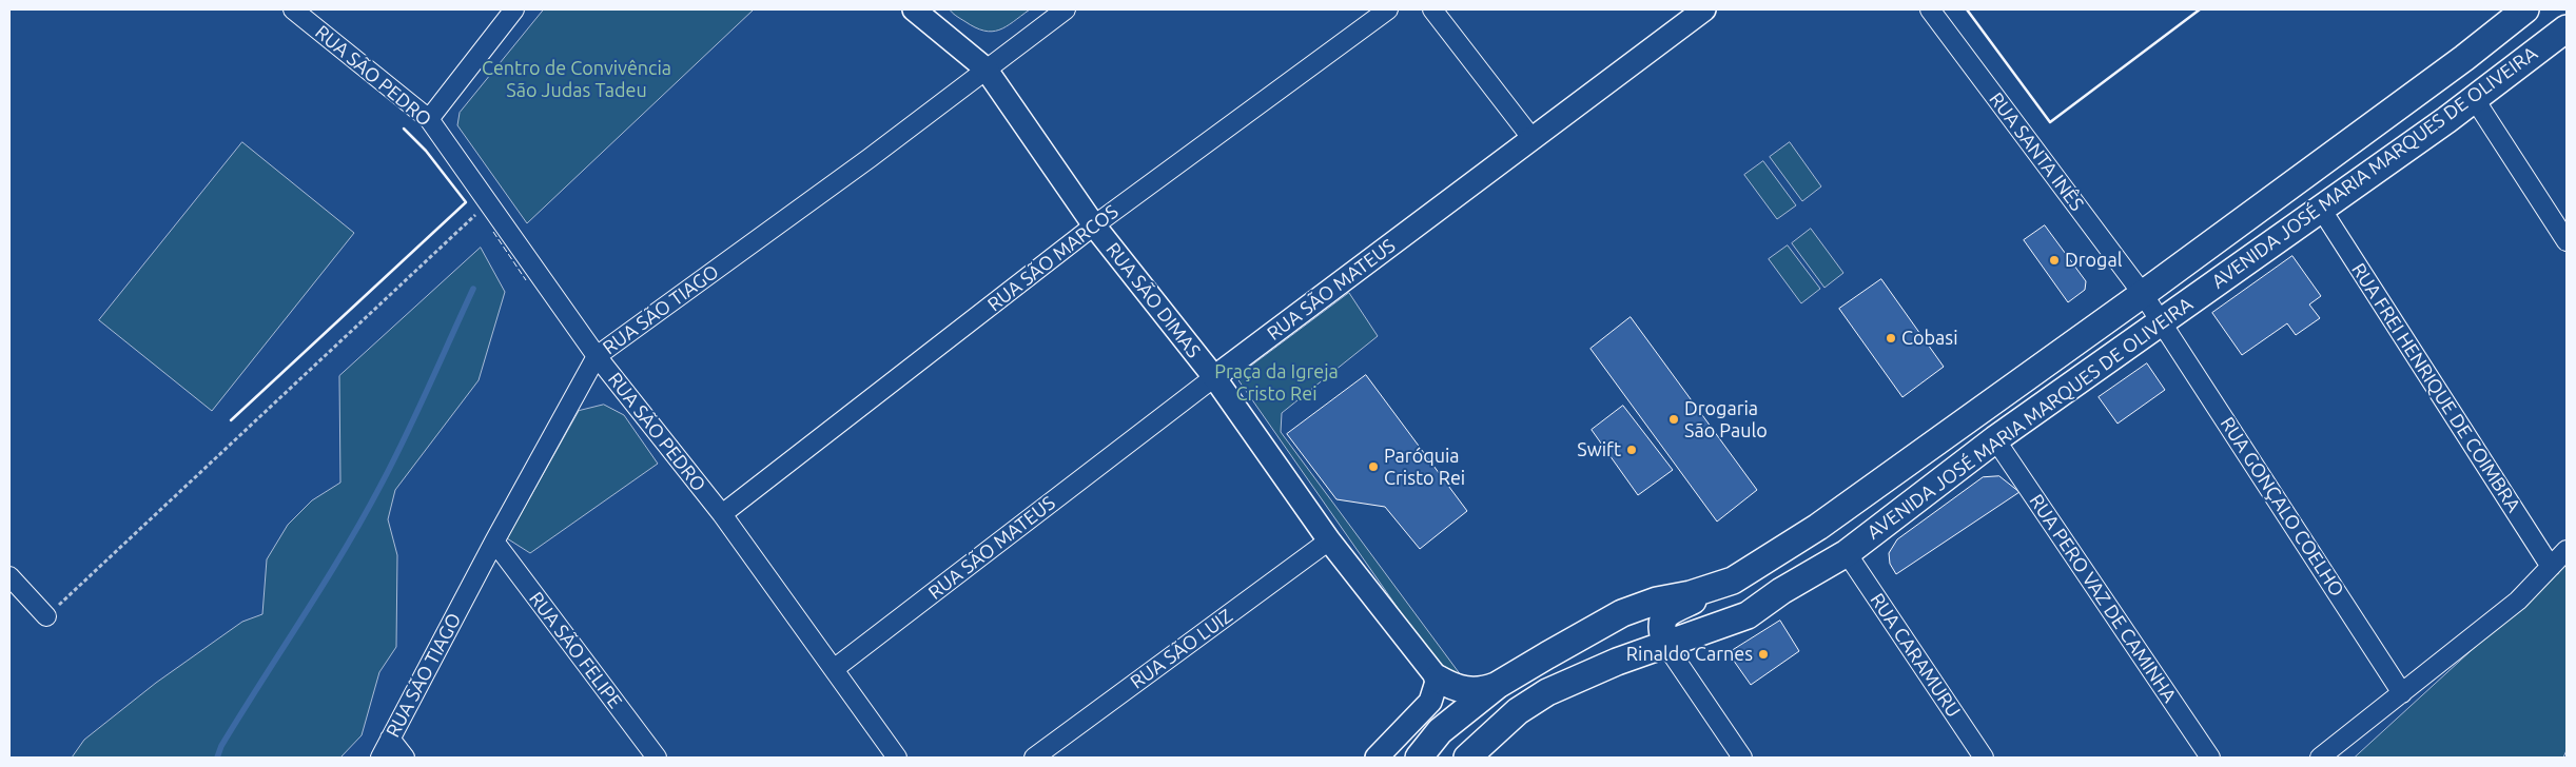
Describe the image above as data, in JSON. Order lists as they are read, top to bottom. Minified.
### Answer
{"streets":{"main road":["AVENIDA JOSÉ MARIA MARQUES DE OLIVEIRA"],"street":["RUA SÃO PEDRO","RUA SANTA INÊS","RUA SÃO MARCOS","RUA SÃO MATEUS","RUA SÃO DIMAS","RUA SÃO TIAGO","RUA FREI HENRIQUE DE COIMBRA","RUA GONÇALO COELHO","RUA PERO VAZ DE CAMINHA","RUA SÃO LUIZ","RUA SÃO FELIPE","RUA CARAMURU"]},"crossings":[["RUA SÃO PEDRO","RUA SÃO MARCOS"],["RUA SÃO PEDRO","RUA SÃO MATEUS"],["RUA SÃO PEDRO","RUA SÃO TIAGO"],["RUA SANTA INÊS","AVENIDA JOSÉ MARIA MARQUES DE OLIVEIRA"],["RUA SANTA INÊS","RUA GONÇALO COELHO"],["AVENIDA JOSÉ MARIA MARQUES DE OLIVEIRA","RUA FREI HENRIQUE DE COIMBRA"],["AVENIDA JOSÉ MARIA MARQUES DE OLIVEIRA","RUA GONÇALO COELHO"],["AVENIDA JOSÉ MARIA MARQUES DE OLIVEIRA","RUA PERO VAZ DE CAMINHA"],["AVENIDA JOSÉ MARIA MARQUES DE OLIVEIRA","RUA CARAMURU"],["RUA SÃO MARCOS","RUA SÃO DIMAS"],["RUA SÃO MATEUS","RUA SÃO DIMAS"],["RUA SÃO DIMAS","RUA SÃO TIAGO"],["RUA SÃO DIMAS","RUA SÃO LUIZ"],["RUA SÃO TIAGO","RUA SÃO FELIPE"]],"parks":["Centro de Convivência São Judas Tadeu","Praça da Igreja Cristo Rei"],"places":["Drogal","Cobasi","Drogaria São Paulo","Swift","Paróquia Cristo Rei","Rinaldo Carnes"]}
